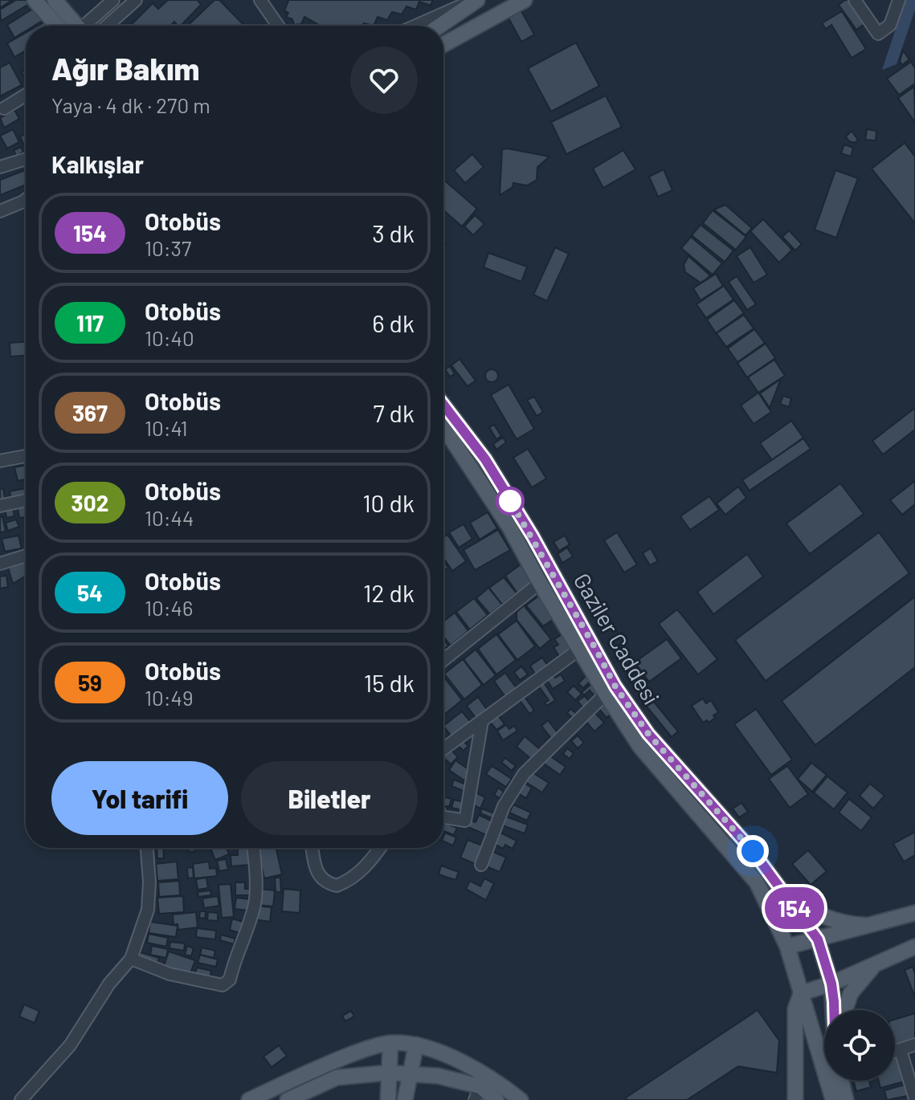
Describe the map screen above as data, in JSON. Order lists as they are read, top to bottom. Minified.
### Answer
{"streets":{"main road":["Gaziler Caddesi"]},"lines":["bus line 154"],"page":{"on_map":"154","heading":[["Ağır Bakım","Yaya · 4 dk · 270 m"],"Kalkışlar"],"list":[{"mark":"154","name":"Otobüs","note":"10:37","value":"3 dk"},{"mark":"117","name":"Otobüs","note":"10:40","value":"6 dk"},{"mark":"367","name":"Otobüs","note":"10:41","value":"7 dk"},{"mark":"302","name":"Otobüs","note":"10:44","value":"10 dk"},{"mark":"54","name":"Otobüs","note":"10:46","value":"12 dk"},{"mark":"59","name":"Otobüs","note":"10:49","value":"15 dk"}],"buttons":["Yol tarifi","Biletler"]}}
